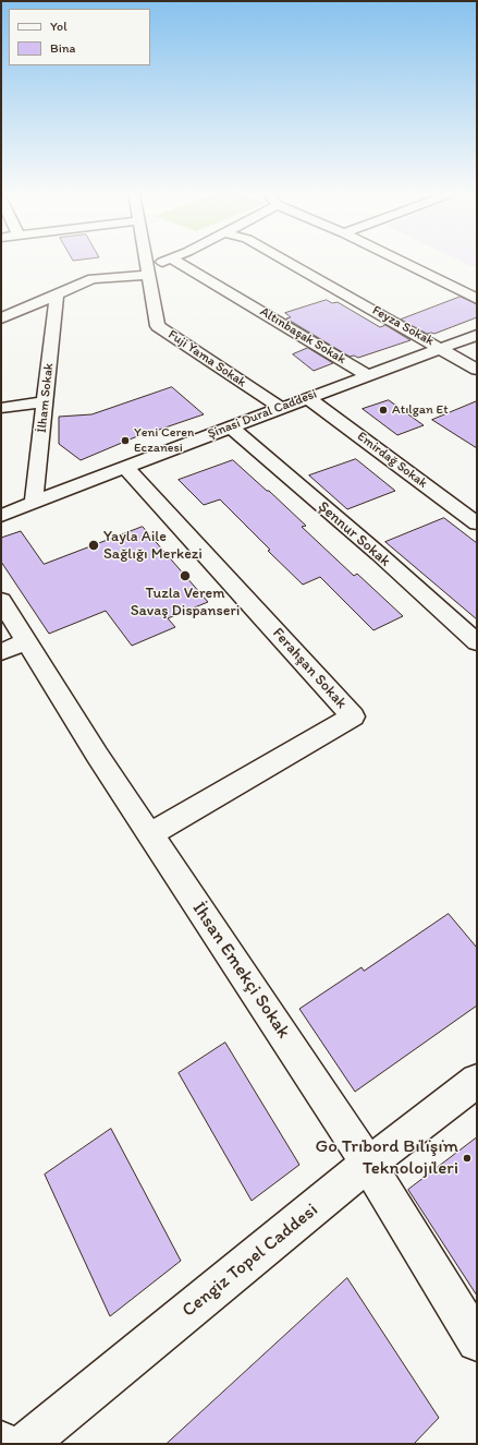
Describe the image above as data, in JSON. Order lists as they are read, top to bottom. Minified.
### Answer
{"streets":{"street":["Feyza Sokak","Altınbaşak Sokak","Fuji Yama Sokak","İlham Sokak","Şinasi Dural Caddesi","Emirdağ Sokak","Şennur Sokak","Ferahşan Sokak","İhsan Emekçi Sokak","Cengiz Topel Caddesi"]},"crossings":[["Feyza Sokak","Şinasi Dural Caddesi"],["Altınbaşak Sokak","Şinasi Dural Caddesi"],["Fuji Yama Sokak","Şinasi Dural Caddesi"],["İlham Sokak","Şinasi Dural Caddesi"],["Şinasi Dural Caddesi","Emirdağ Sokak"],["Şinasi Dural Caddesi","Şennur Sokak"],["Şinasi Dural Caddesi","Ferahşan Sokak"],["Ferahşan Sokak","İhsan Emekçi Sokak"],["İhsan Emekçi Sokak","Cengiz Topel Caddesi"]],"places":["Atılgan Et","Yeni Ceren Eczanesi","Yayla Aile Sağlığı Merkezi","Tuzla Verem Savaş Dispanseri","Go Tri̇bord Bi̇li̇şi̇m Teknoloji̇leri"],"legend":["Yol","Bina"]}
